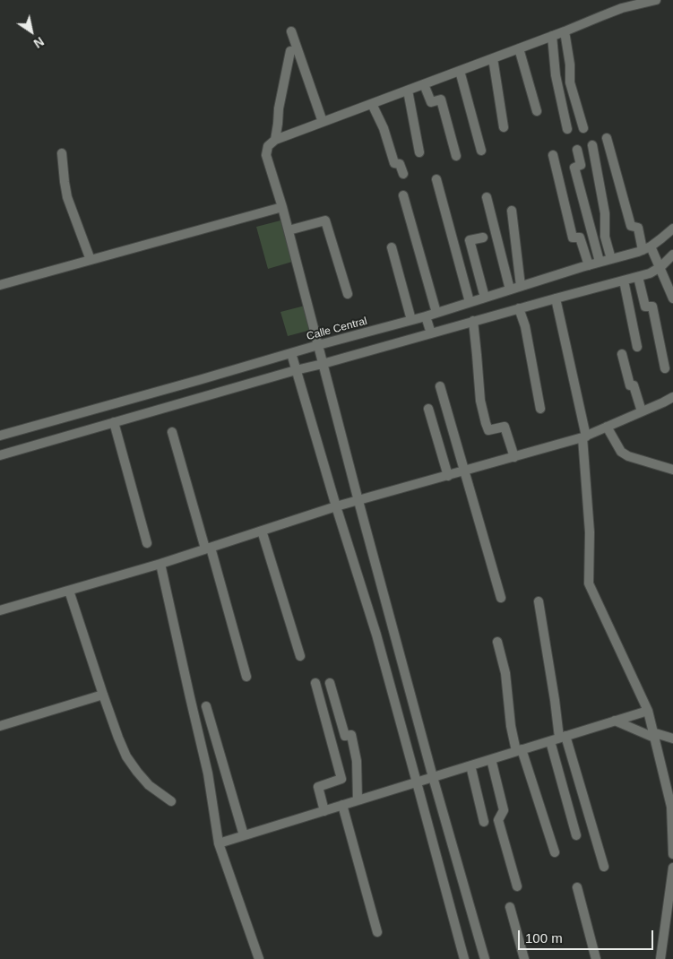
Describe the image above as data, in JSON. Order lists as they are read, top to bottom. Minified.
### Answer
{"streets":{"street":["Calle Central"]},"scale_bar":"100 m","north":"bottom right"}
